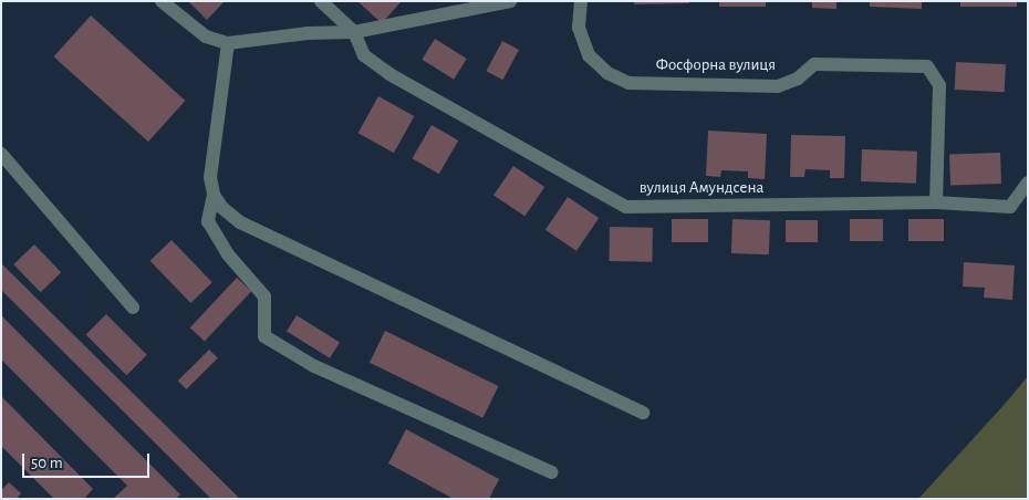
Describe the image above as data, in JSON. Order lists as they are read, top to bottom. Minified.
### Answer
{"streets":{"street":["Фосфорна вулиця","вулиця Амундсена"]},"crossings":[["Фосфорна вулиця","вулиця Амундсена"]],"scale_bar":"50 m"}
